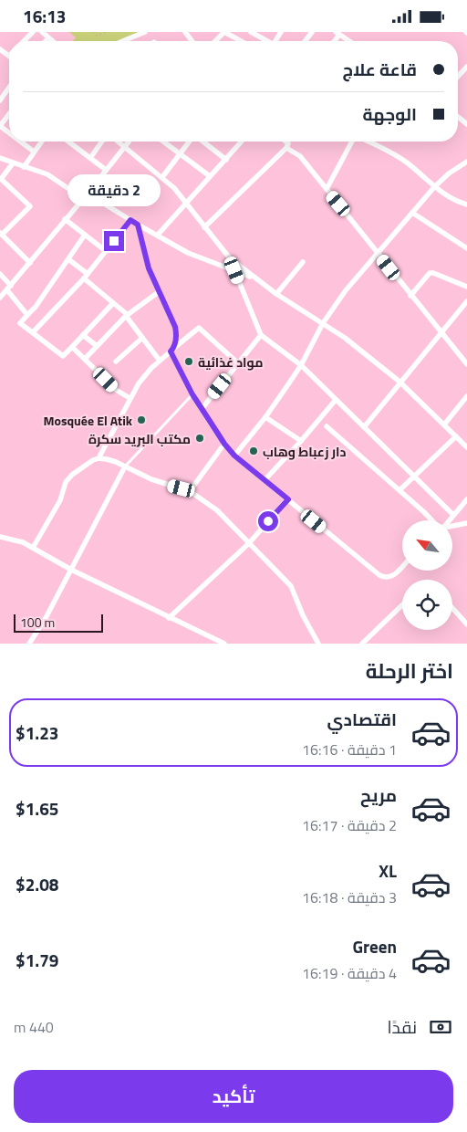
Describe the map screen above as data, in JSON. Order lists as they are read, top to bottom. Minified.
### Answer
{"places":["مواد غذائية","Mosquée El Atik","مكتب البريد سكرة","دار زعباط وهاب"],"scale_bar":"100 m","north":"top left","page":{"status":"16:13","banner":["قاعة علاج","الوجهة"],"bubble":"2 دقيقة","scale":"100 m","heading":"اختر الرحلة","list":[{"name":"اقتصادي","note":"1 دقيقة · 16:16","value":"$1.23"},{"name":"مريح","note":"2 دقيقة · 16:17","value":"$1.65"},{"name":"XL","note":"3 دقيقة · 16:18","value":"$2.08"},{"name":"Green","note":"4 دقيقة · 16:19","value":"$1.79"}],"pay":["نقدًا","440 m"],"buttons":"تأكيد"}}
